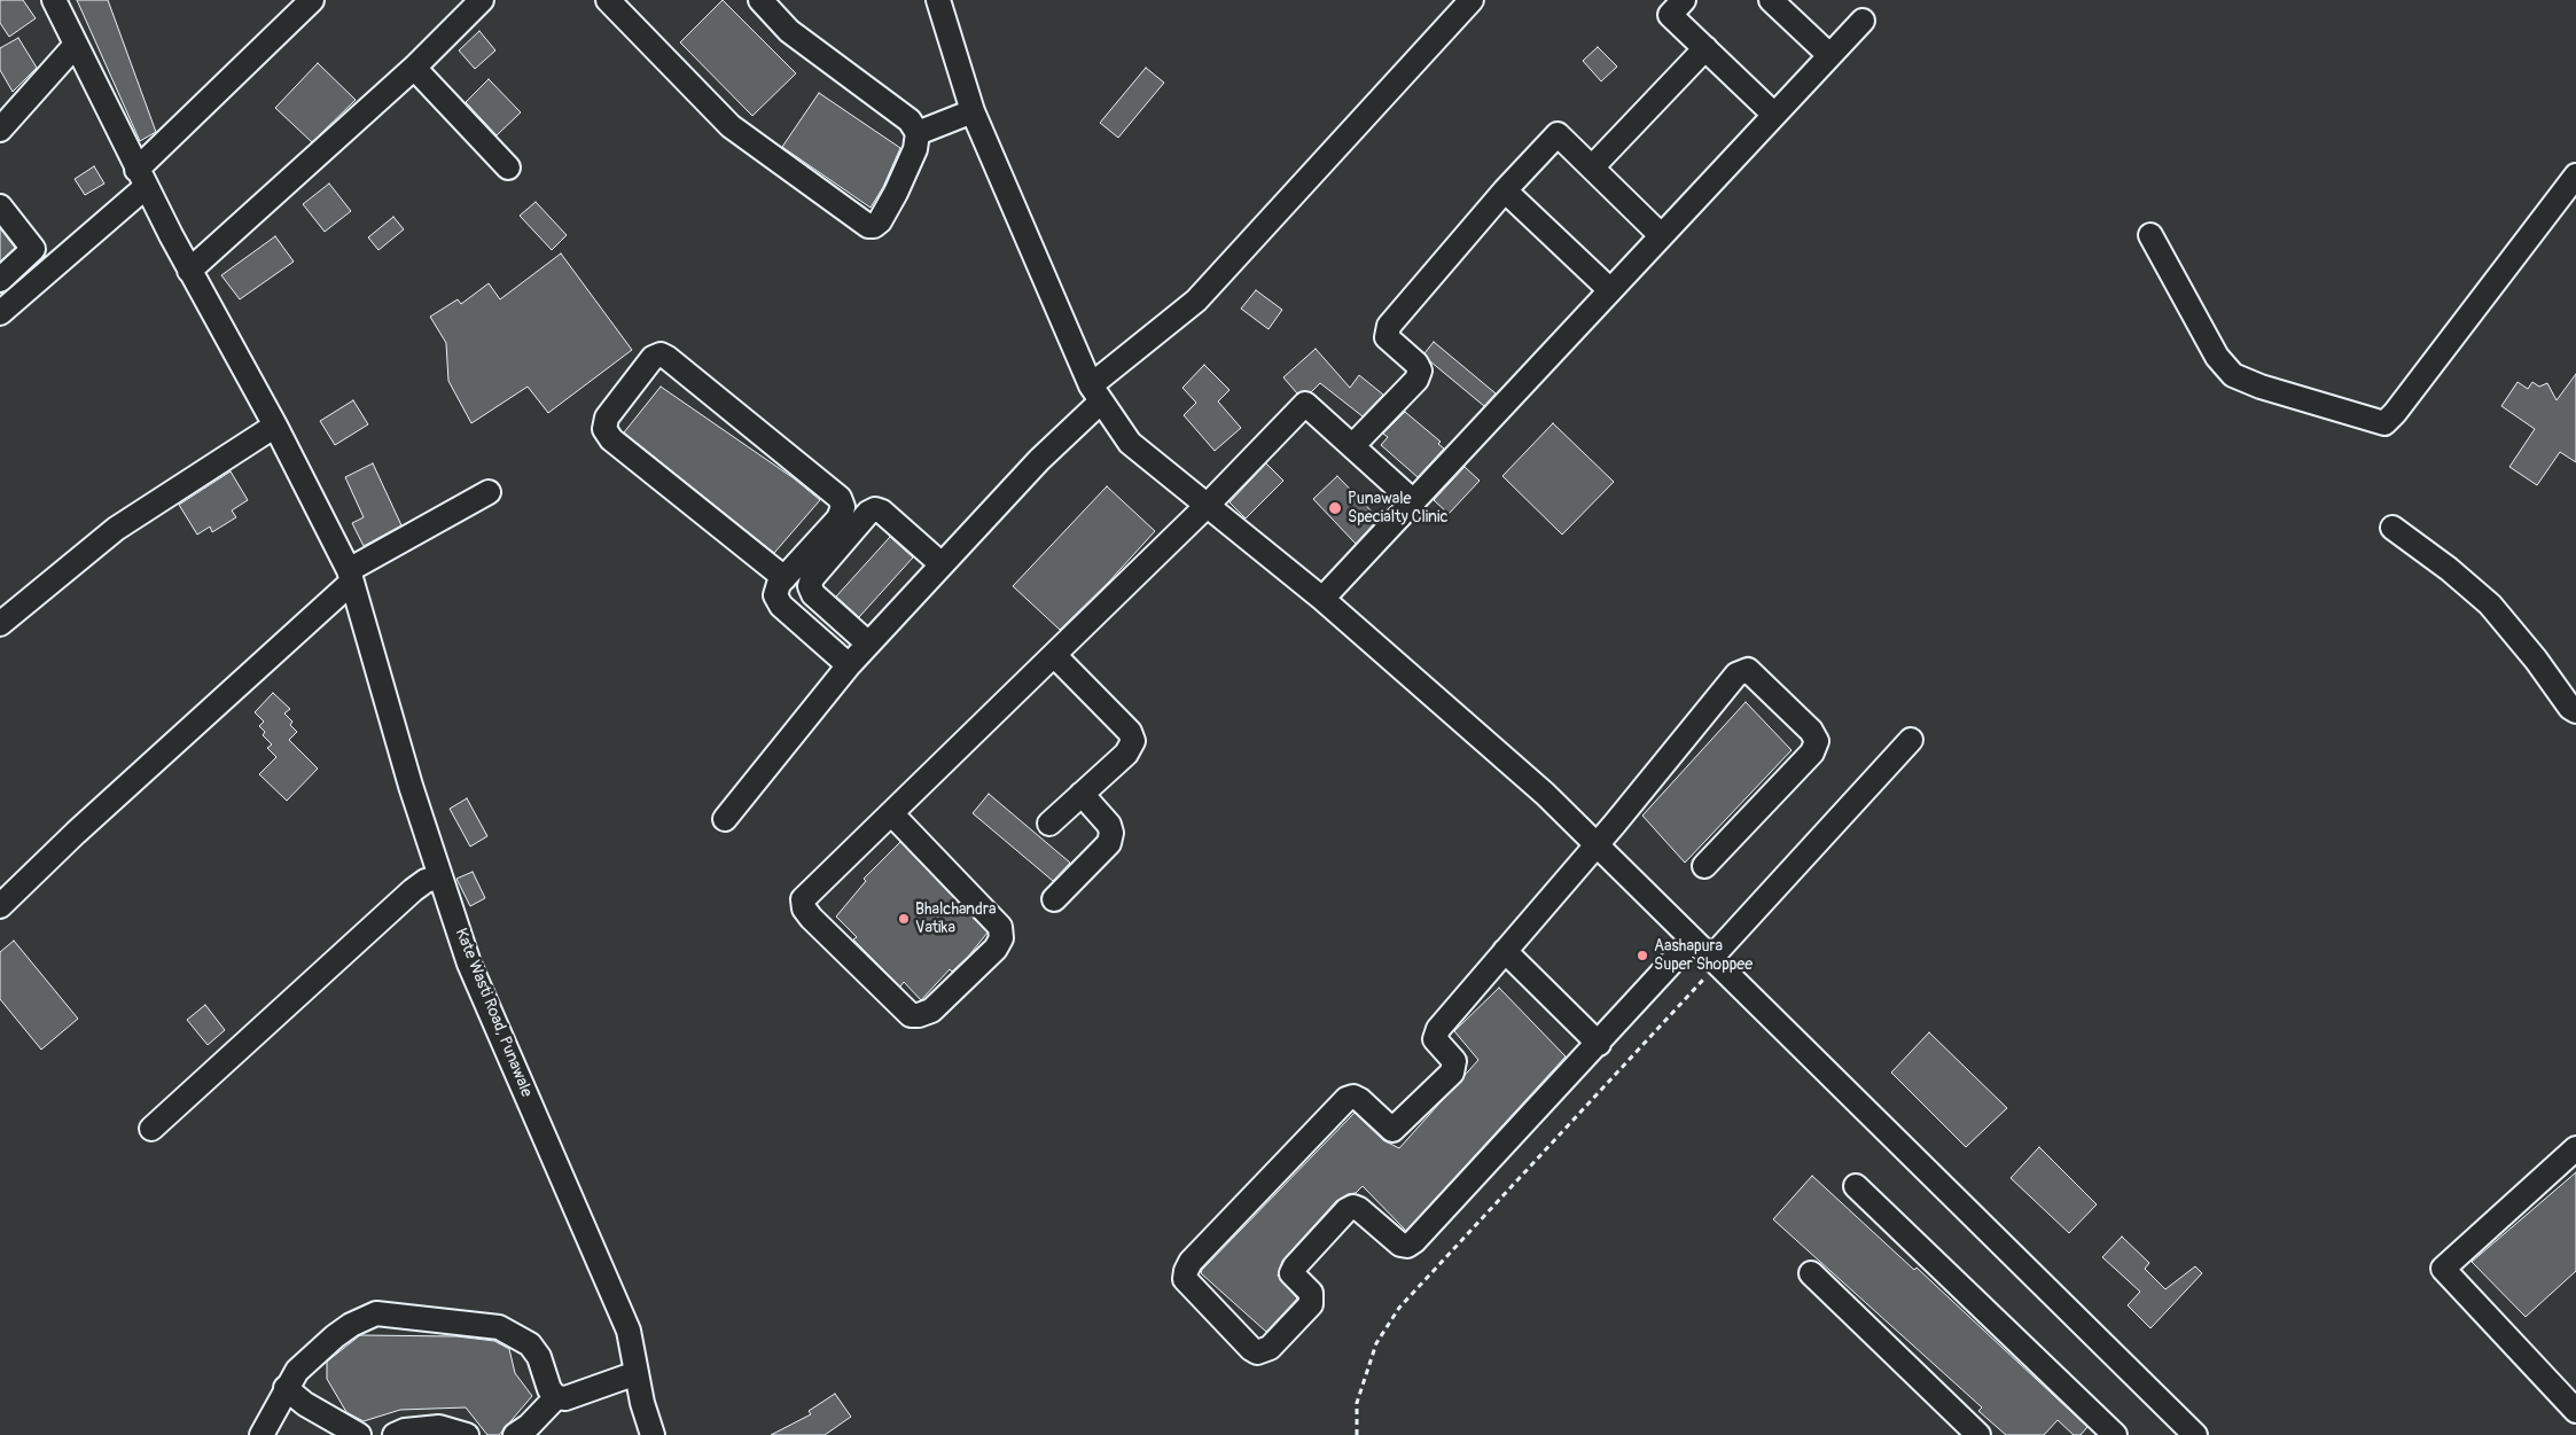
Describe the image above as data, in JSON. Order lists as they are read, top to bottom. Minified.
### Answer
{"streets":{"street":["Kate Wasti Road, Punawale"]},"places":["Punawale Specialty Clinic","Bhalchandra Vatika","Aashapura Super Shoppee"]}
